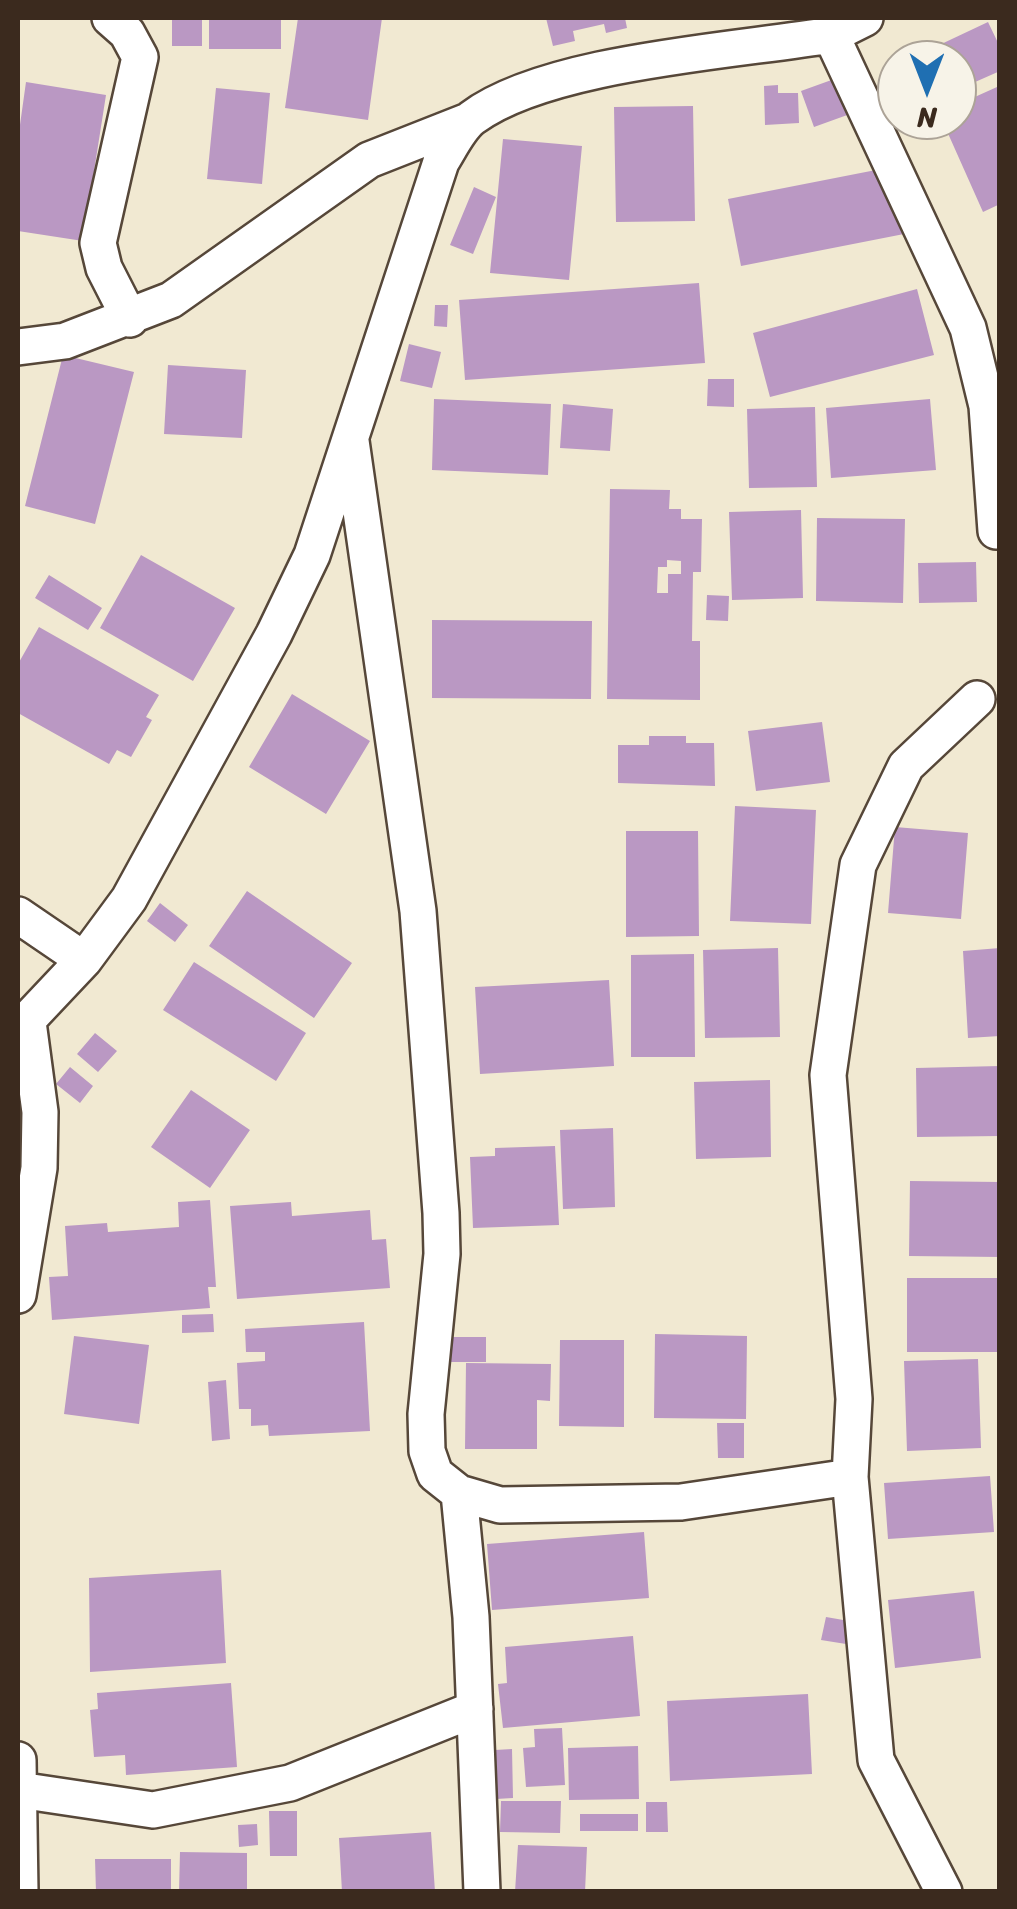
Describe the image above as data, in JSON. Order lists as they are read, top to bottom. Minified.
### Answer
{"north":"bottom"}
